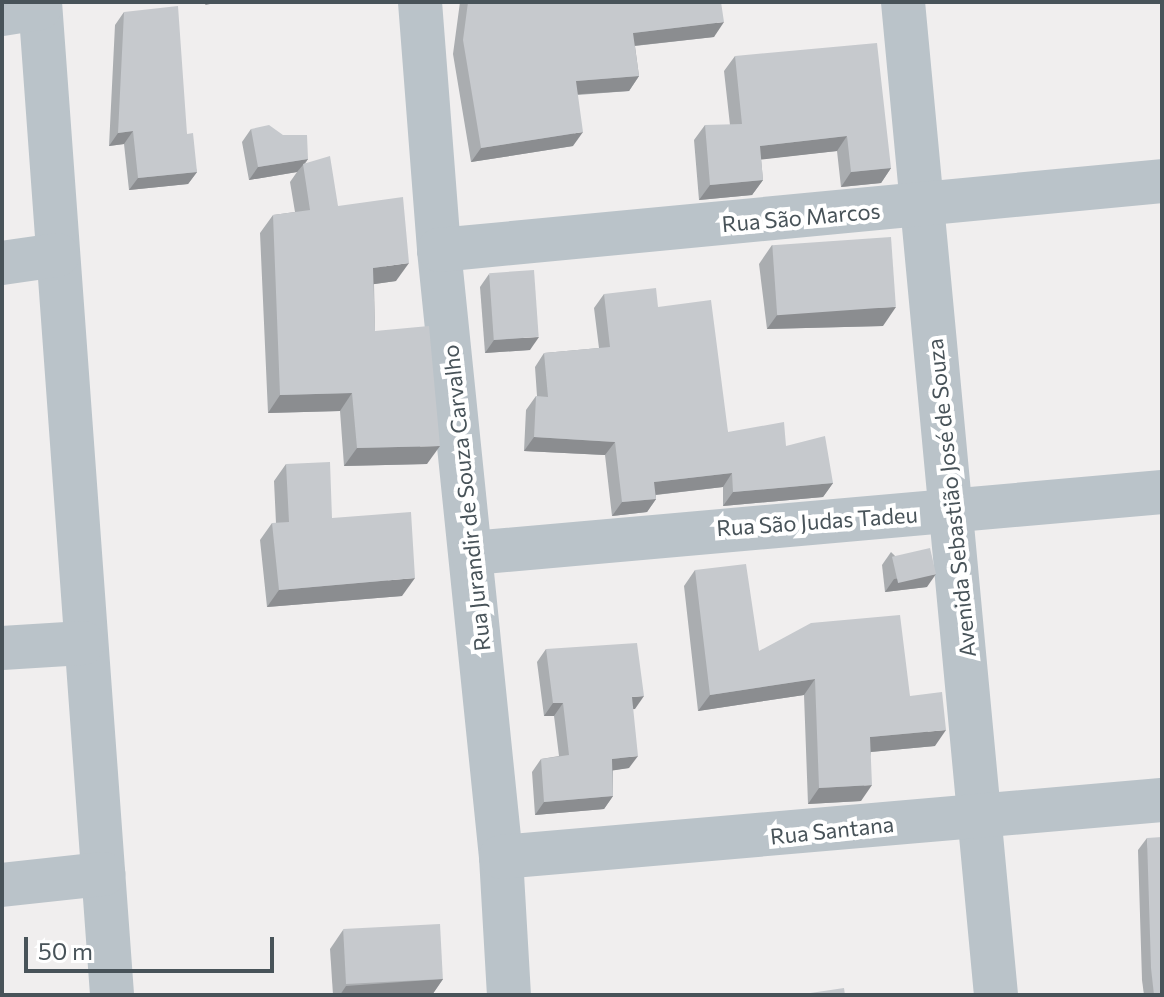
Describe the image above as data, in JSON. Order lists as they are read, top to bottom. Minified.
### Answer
{"streets":{"street":["Rua São Marcos","Rua Jurandir de Souza Carvalho","Avenida Sebastião José de Souza","Rua São Judas Tadeu","Rua Santana"]},"crossings":[["Rua São Marcos","Rua Jurandir de Souza Carvalho"],["Rua São Marcos","Avenida Sebastião José de Souza"],["Rua Jurandir de Souza Carvalho","Rua São Judas Tadeu"],["Rua Jurandir de Souza Carvalho","Rua Santana"],["Avenida Sebastião José de Souza","Rua São Judas Tadeu"],["Avenida Sebastião José de Souza","Rua Santana"]],"scale_bar":"50 m"}
